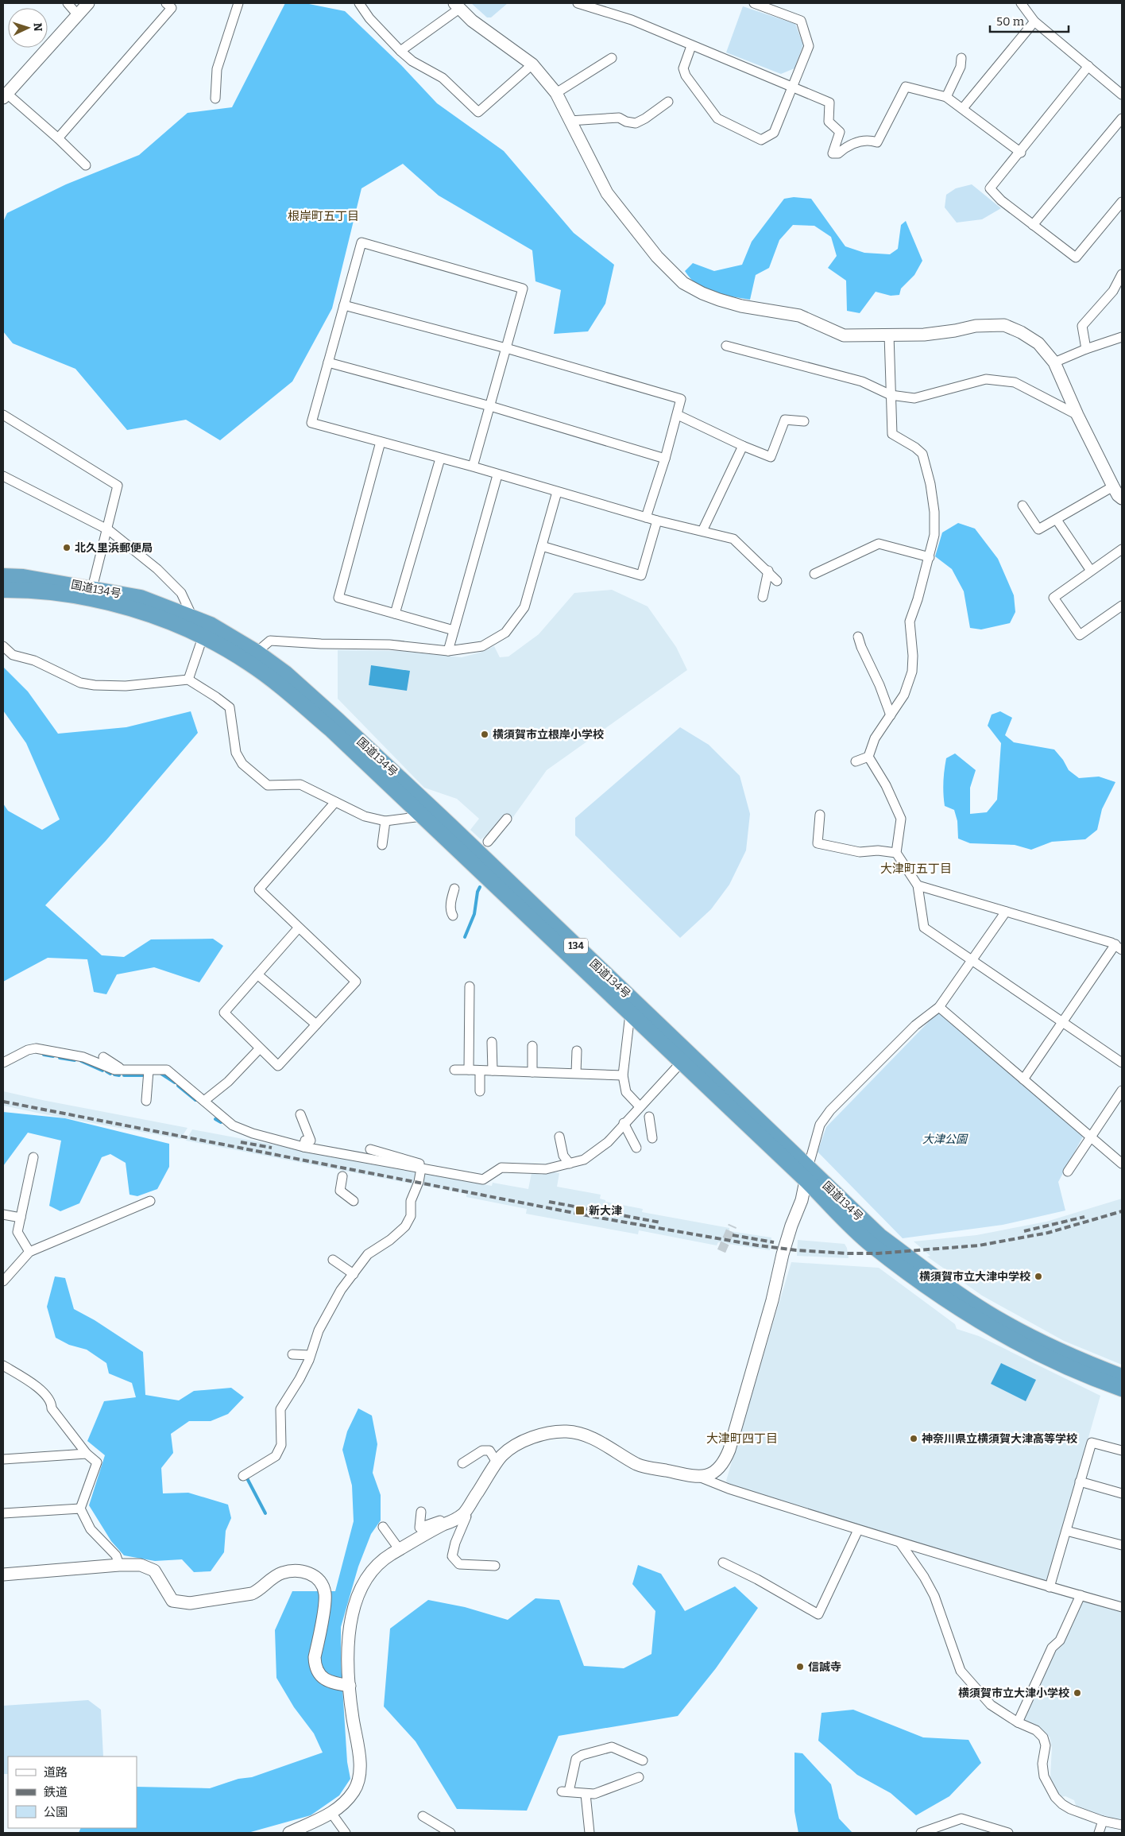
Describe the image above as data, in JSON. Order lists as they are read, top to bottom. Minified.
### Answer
{"streets":{"highway":["国道134号","134"]},"districts":["根岸町五丁目","大津町五丁目","大津町四丁目"],"parks":["大津公園"],"places":{"other":["北久里浜郵便局","横須賀市立根岸小学校","横須賀市立大津中学校","神奈川県立横須賀大津高等学校","信誠寺","横須賀市立大津小学校"],"transit":["新大津"]},"legend":["道路","鉄道","公園"],"scale_bar":"50 m","north":"right"}
